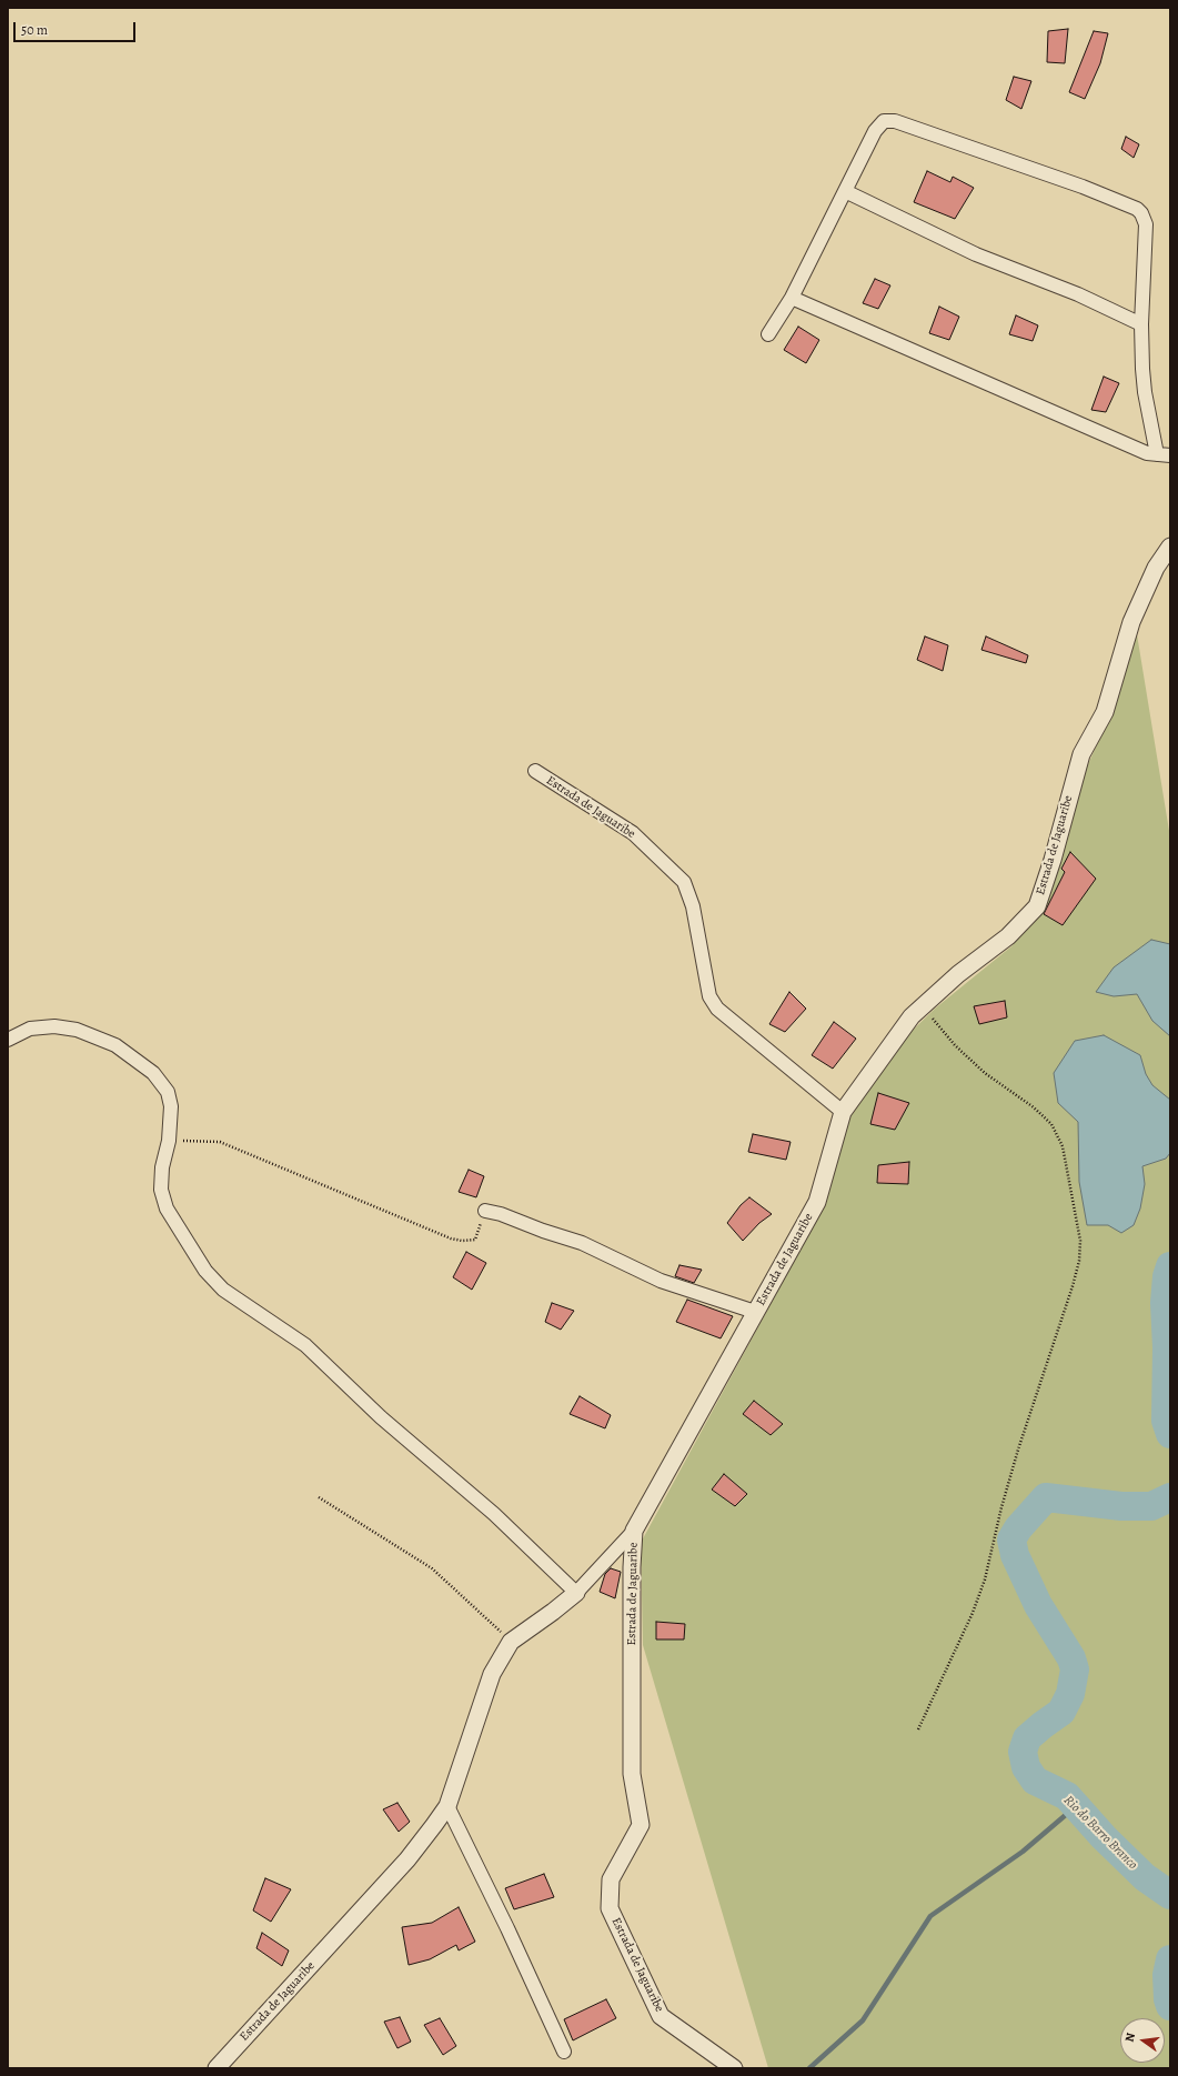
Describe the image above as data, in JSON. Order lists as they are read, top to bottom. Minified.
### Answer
{"streets":{"street":["Estrada de Jaguaribe"]},"water":["Rio do Barro Branco"],"scale_bar":"50 m","north":"left"}
